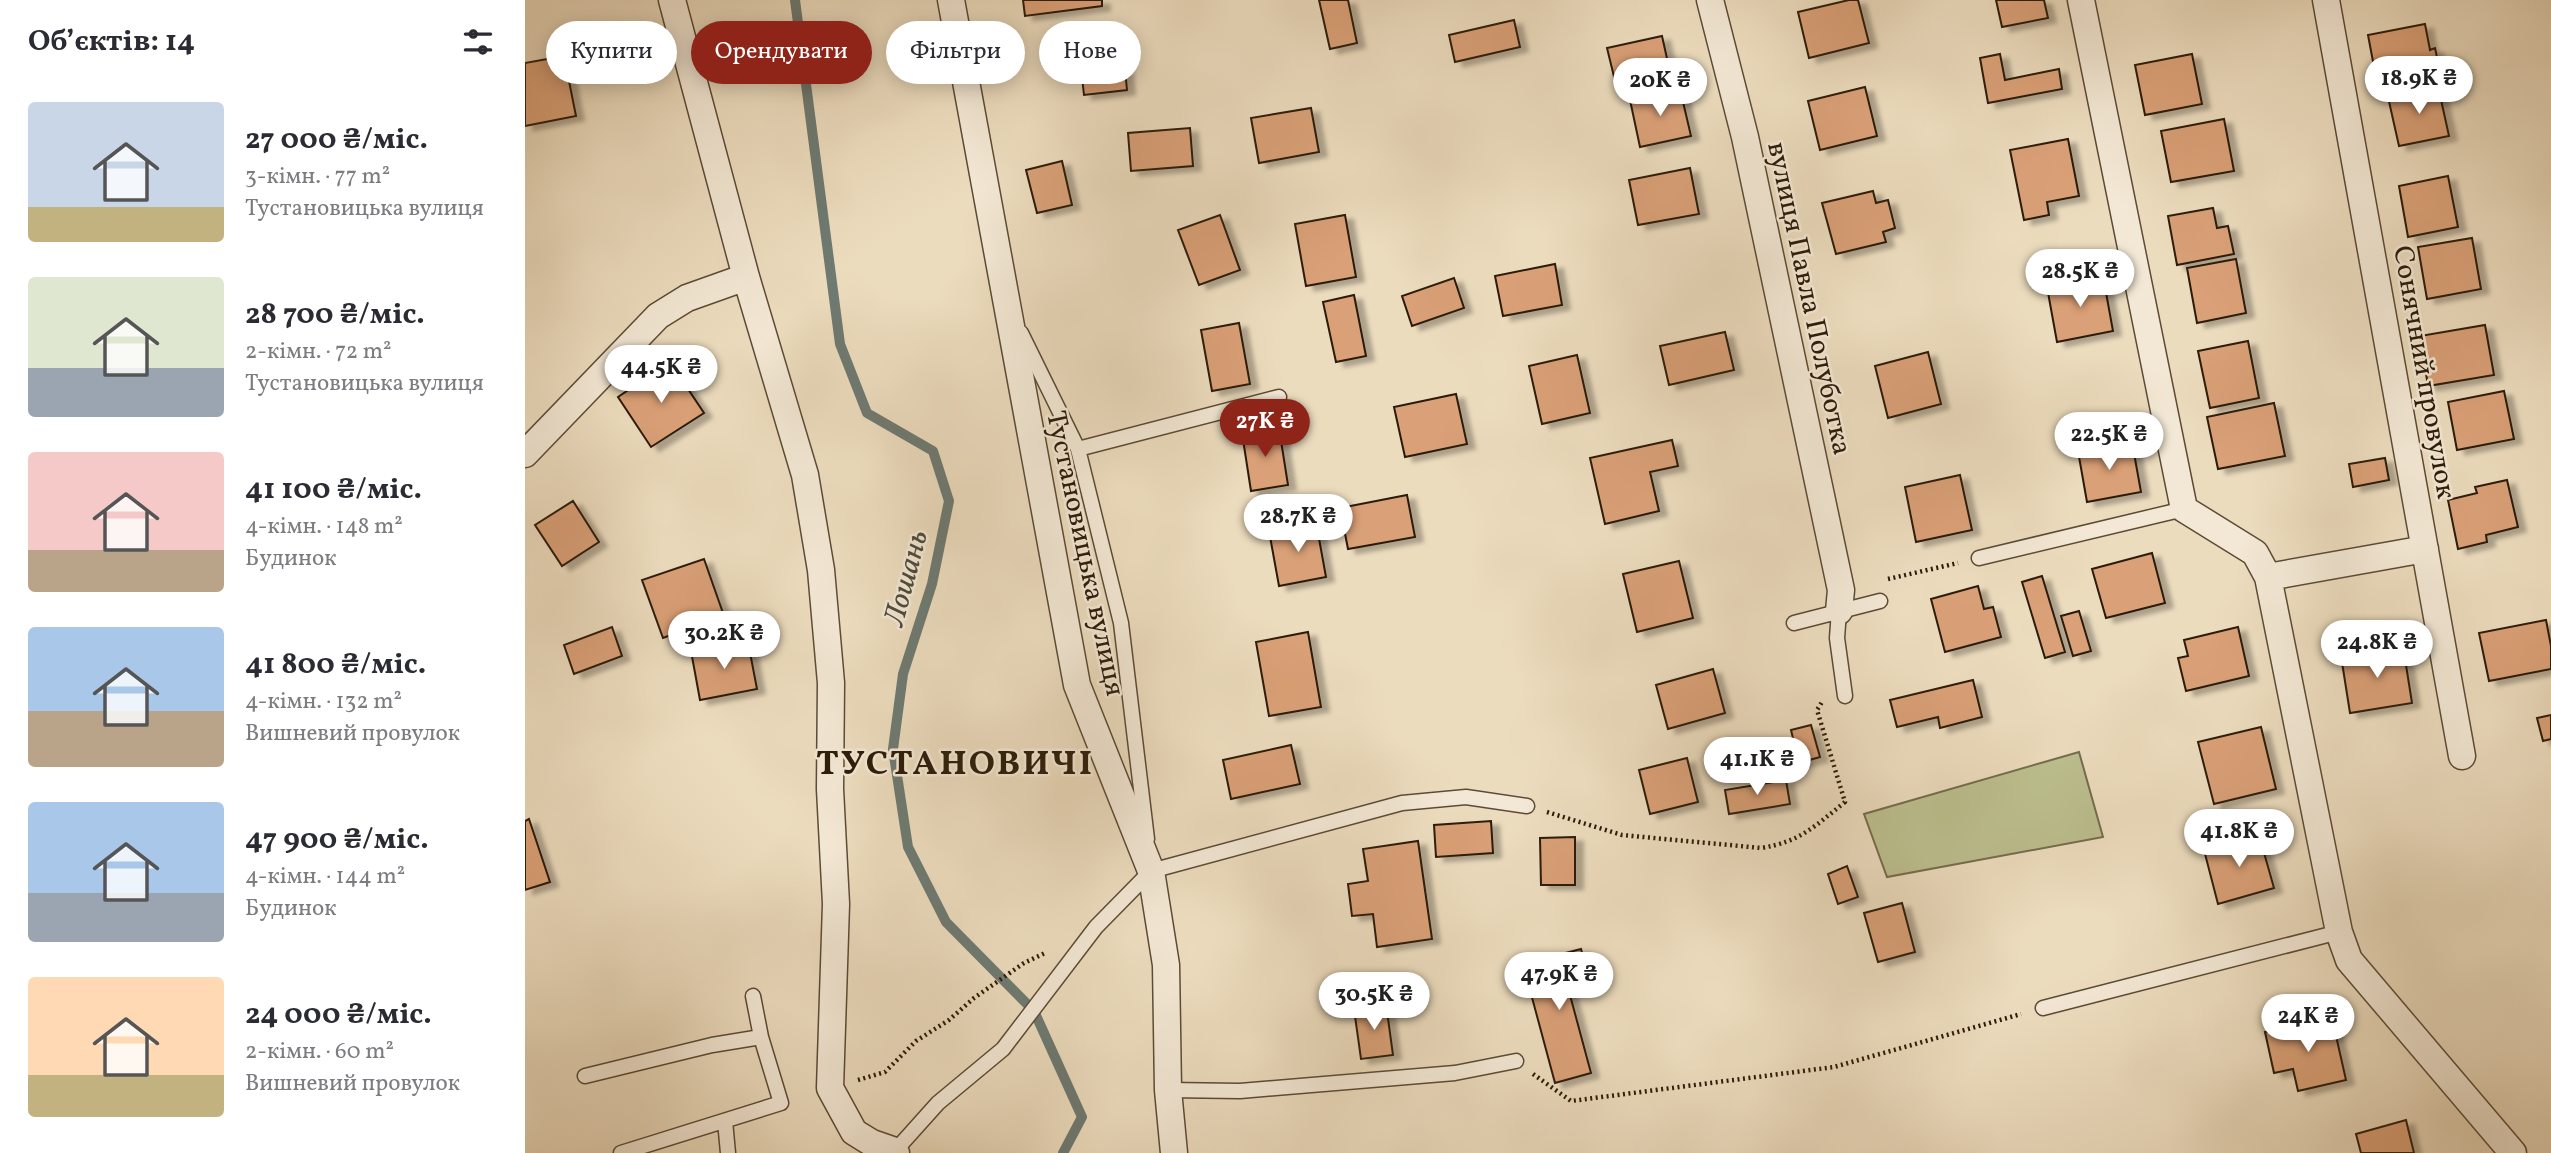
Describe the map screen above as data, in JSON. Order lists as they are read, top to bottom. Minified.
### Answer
{"streets":{"street":["вулиця Павла Полуботка","Сонячний провулок","Тустановицька вулиця"]},"districts":["ТУСТАНОВИЧІ"],"water":["Лошань"],"page":{"heading":"Об’єктів: 14","chip":["Купити","Орендувати","Фільтри","Нове"],"price":["18.9K ₴","20K ₴","28.5K ₴","44.5K ₴","27K ₴","22.5K ₴","28.7K ₴","30.2K ₴","24.8K ₴","41.1K ₴","41.8K ₴","47.9K ₴","30.5K ₴","24K ₴"],"list":[{"name":"27 000 ₴/міс.","note":"3-кімн. · 77 m² · Тустановицька вулиця"},{"name":"28 700 ₴/міс.","note":"2-кімн. · 72 m² · Тустановицька вулиця"},{"name":"41 100 ₴/міс.","note":"4-кімн. · 148 m² · Будинок"},{"name":"41 800 ₴/міс.","note":"4-кімн. · 132 m² · Вишневий провулок"},{"name":"47 900 ₴/міс.","note":"4-кімн. · 144 m² · Будинок"},{"name":"24 000 ₴/міс.","note":"2-кімн. · 60 m² · Вишневий провулок"}]}}
